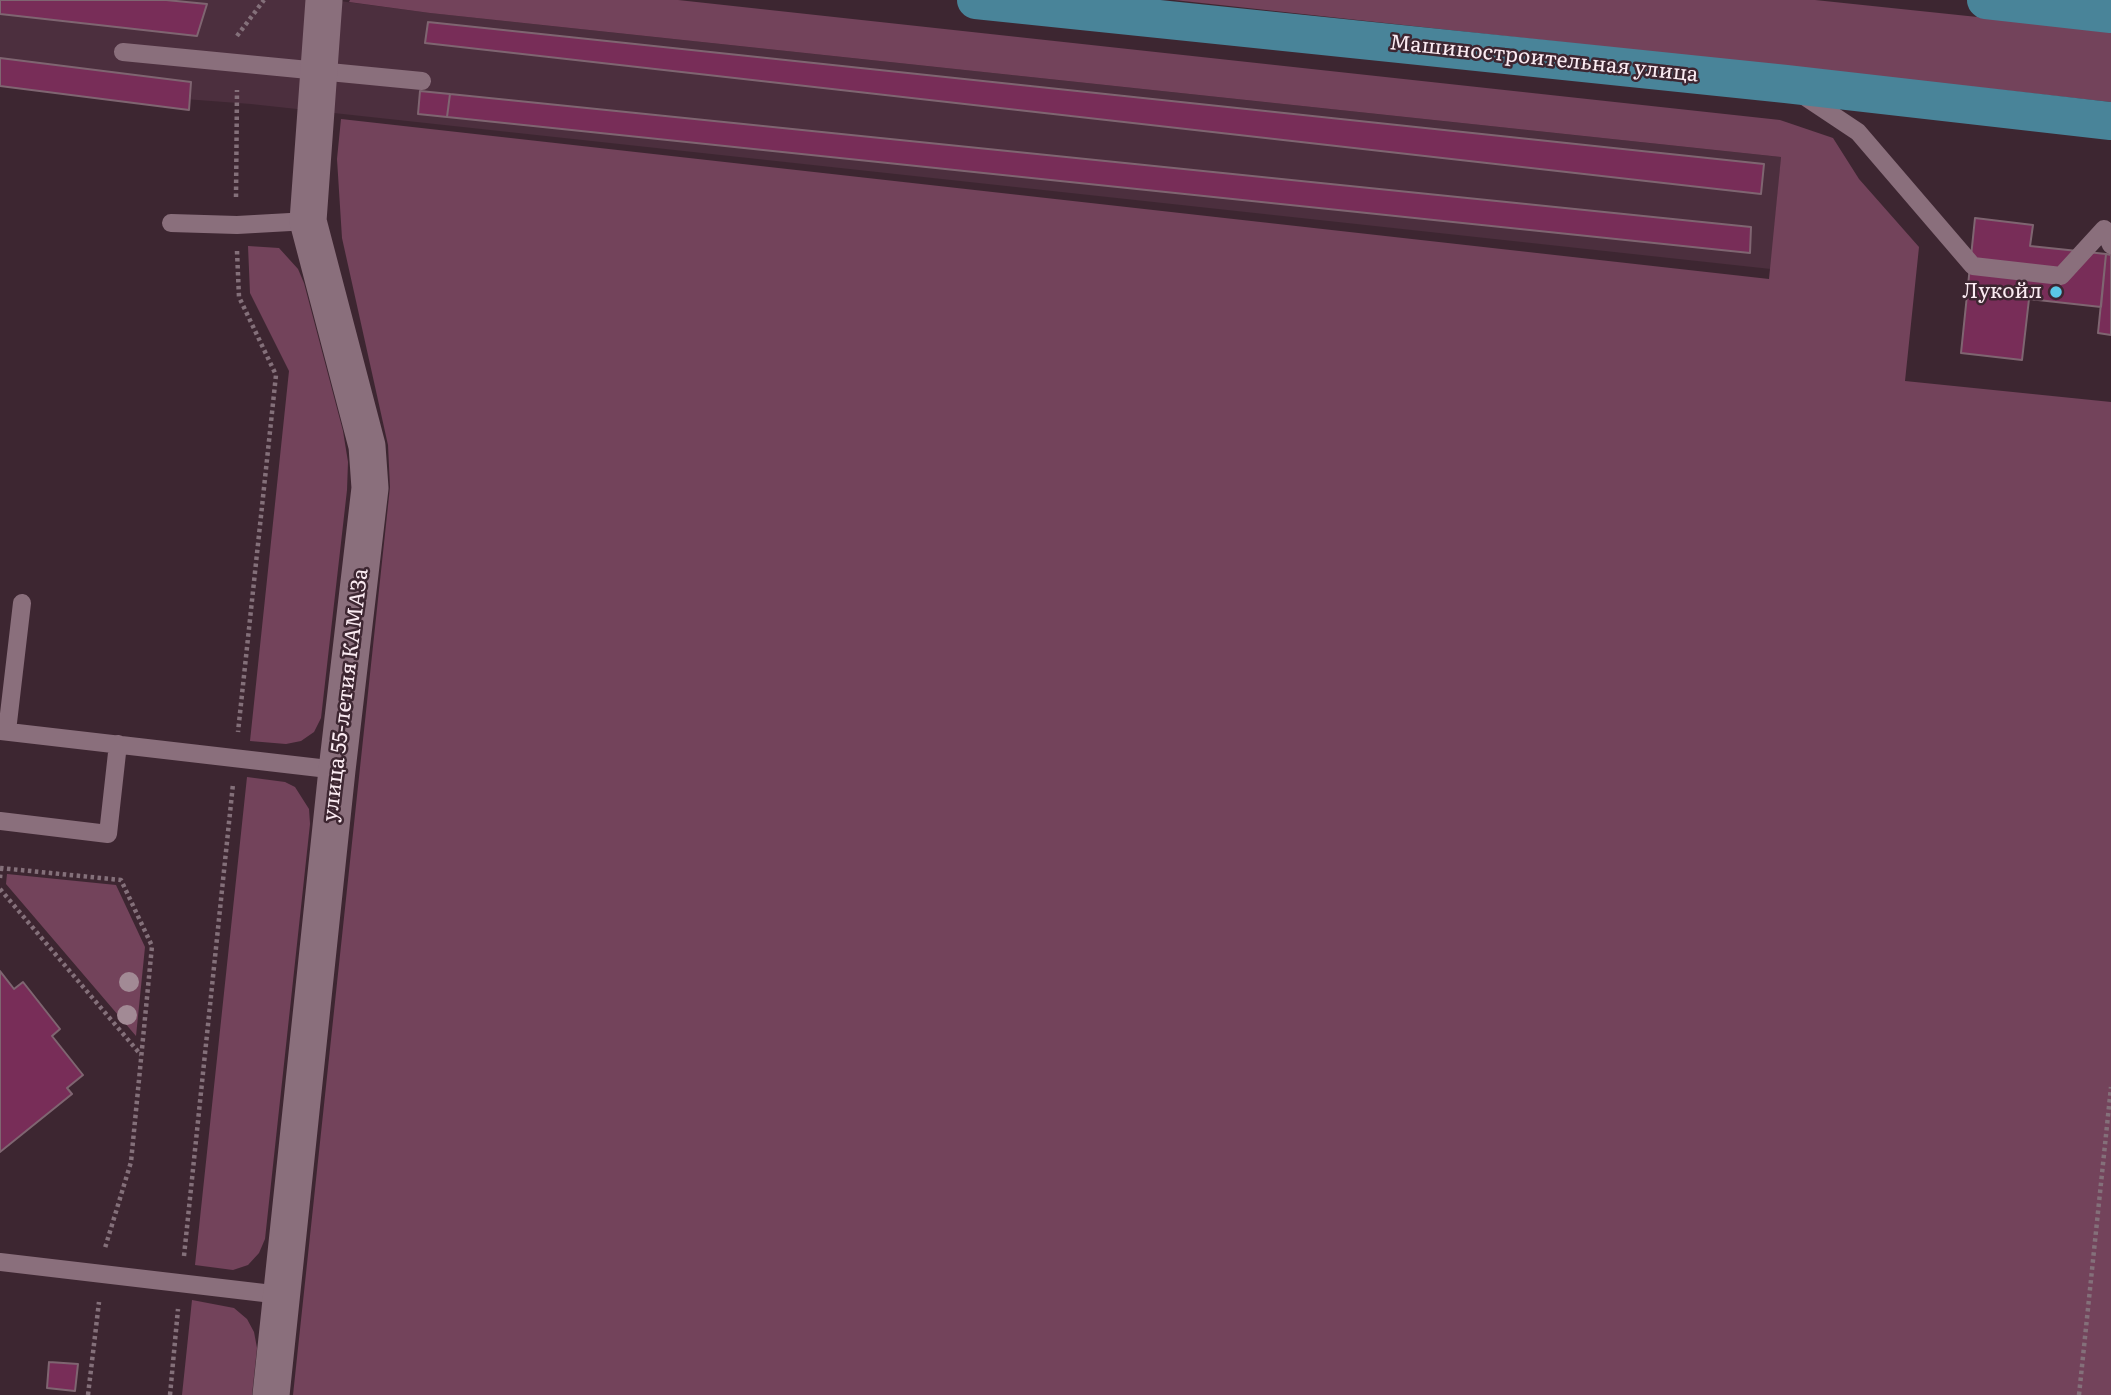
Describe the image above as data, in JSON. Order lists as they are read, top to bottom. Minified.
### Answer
{"streets":{"main road":["Машиностроительная улица"],"street":["улица 55-летия КАМАЗа"]},"places":["Лукойл"]}
